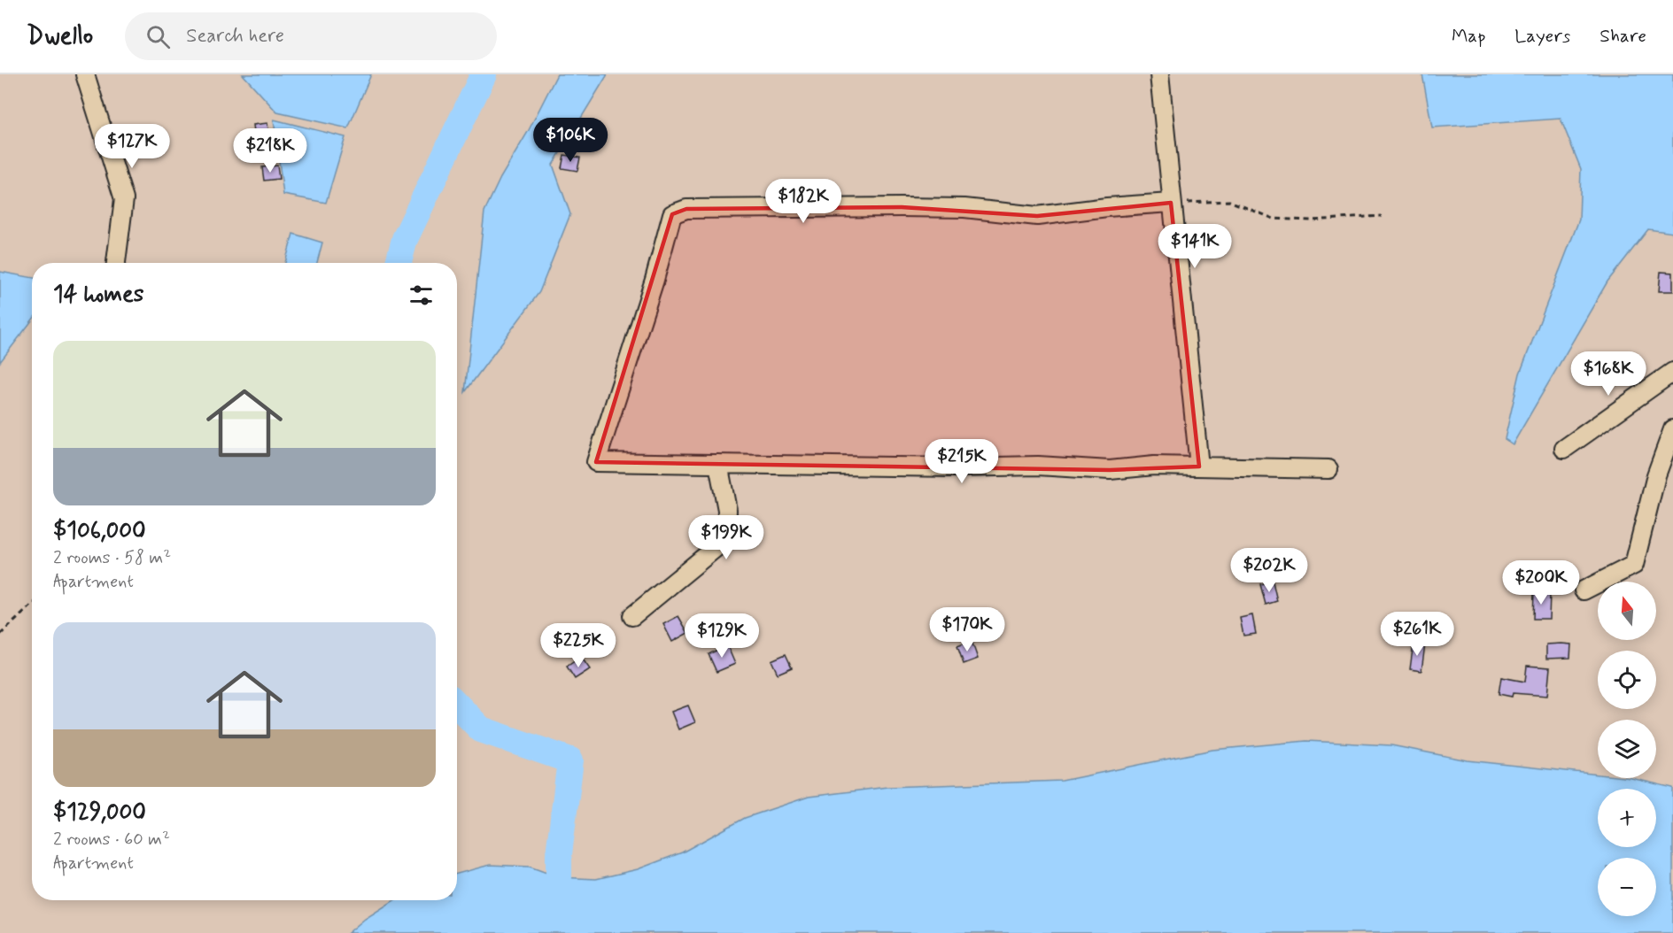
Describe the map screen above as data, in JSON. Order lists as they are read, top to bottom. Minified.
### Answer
{"north":"top","page":{"header":"Dwello","search":"Search here","nav":["Map","Layers","Share"],"price":["$106K","$127K","$218K","$182K","$141K","$168K","$215K","$199K","$202K","$200K","$170K","$261K","$129K","$225K"],"heading":"14 homes","list":[{"name":"$106,000","note":"2 rooms · 58 m² · Apartment"},{"name":"$129,000","note":"2 rooms · 60 m² · Apartment"}],"map_buttons":["+","−"]}}
